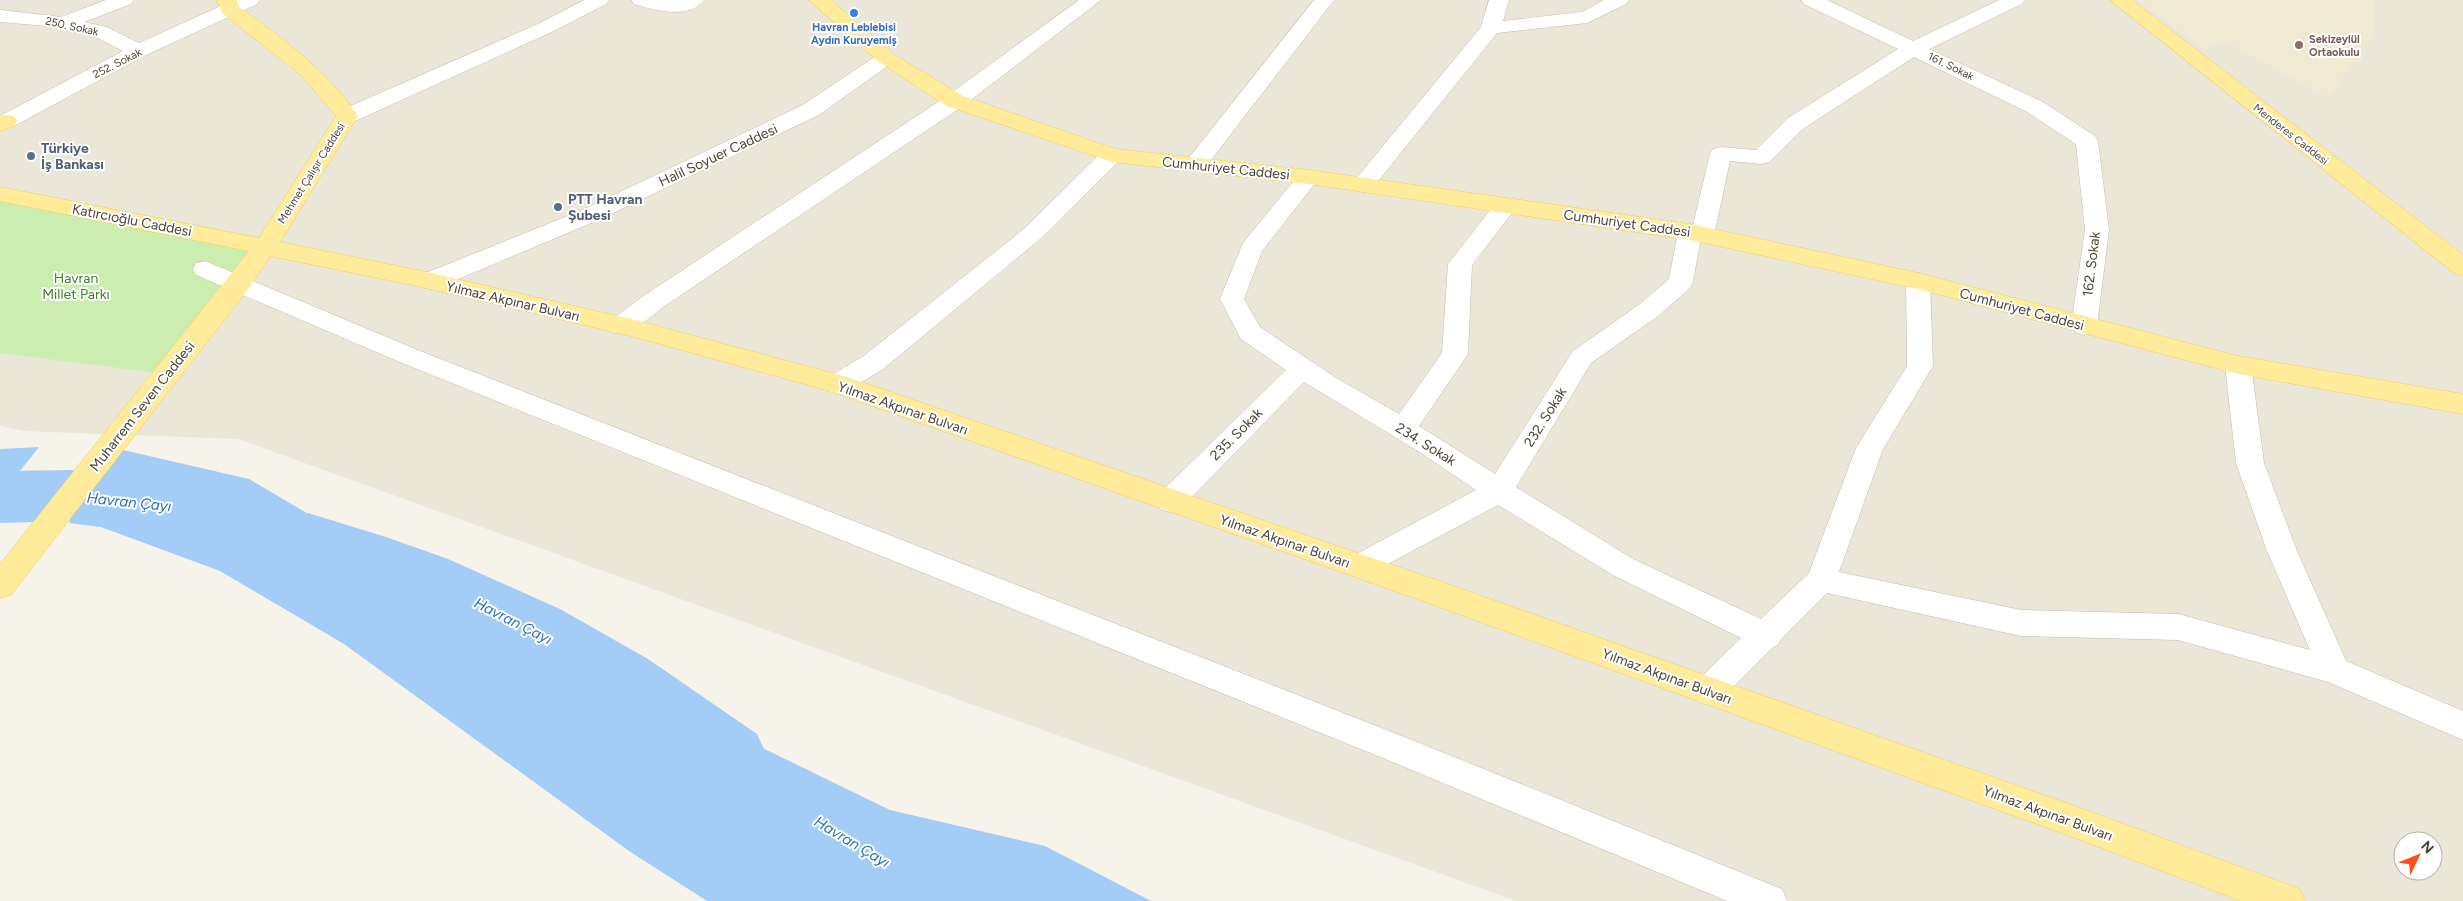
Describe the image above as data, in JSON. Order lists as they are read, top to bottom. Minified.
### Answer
{"streets":{"main road":["Menderes Caddesi","Cumhuriyet Caddesi","Mehmet Çalışır Caddesi","Katırcıoğlu Caddesi","Yılmaz Akpınar Bulvarı","Muharrem Seven Caddesi"],"street":["250. Sokak","252. Sokak","161. Sokak","Halil Soyuer Caddesi","162. Sokak","232. Sokak","235. Sokak","234. Sokak"]},"crossings":[["250. Sokak","252. Sokak"],["252. Sokak","Mehmet Çalışır Caddesi"],["161. Sokak","162. Sokak"],["161. Sokak","232. Sokak"],["Halil Soyuer Caddesi","Cumhuriyet Caddesi"],["Halil Soyuer Caddesi","Yılmaz Akpınar Bulvarı"],["Cumhuriyet Caddesi","162. Sokak"],["Cumhuriyet Caddesi","232. Sokak"],["Cumhuriyet Caddesi","234. Sokak"],["Mehmet Çalışır Caddesi","Katırcıoğlu Caddesi"],["Mehmet Çalışır Caddesi","Yılmaz Akpınar Bulvarı"],["Mehmet Çalışır Caddesi","Muharrem Seven Caddesi"],["Katırcıoğlu Caddesi","Yılmaz Akpınar Bulvarı"],["Katırcıoğlu Caddesi","Muharrem Seven Caddesi"],["Yılmaz Akpınar Bulvarı","Muharrem Seven Caddesi"],["Yılmaz Akpınar Bulvarı","235. Sokak"],["232. Sokak","234. Sokak"],["235. Sokak","234. Sokak"]],"water":["Havran Çayı"],"parks":["Havran Millet Parkı"],"places":["Havran Leblebisi Aydın Kuruyemiş","Sekizeylül Ortaokulu","Türkiye İş Bankası","PTT Havran Şubesi"],"north":"top right"}
